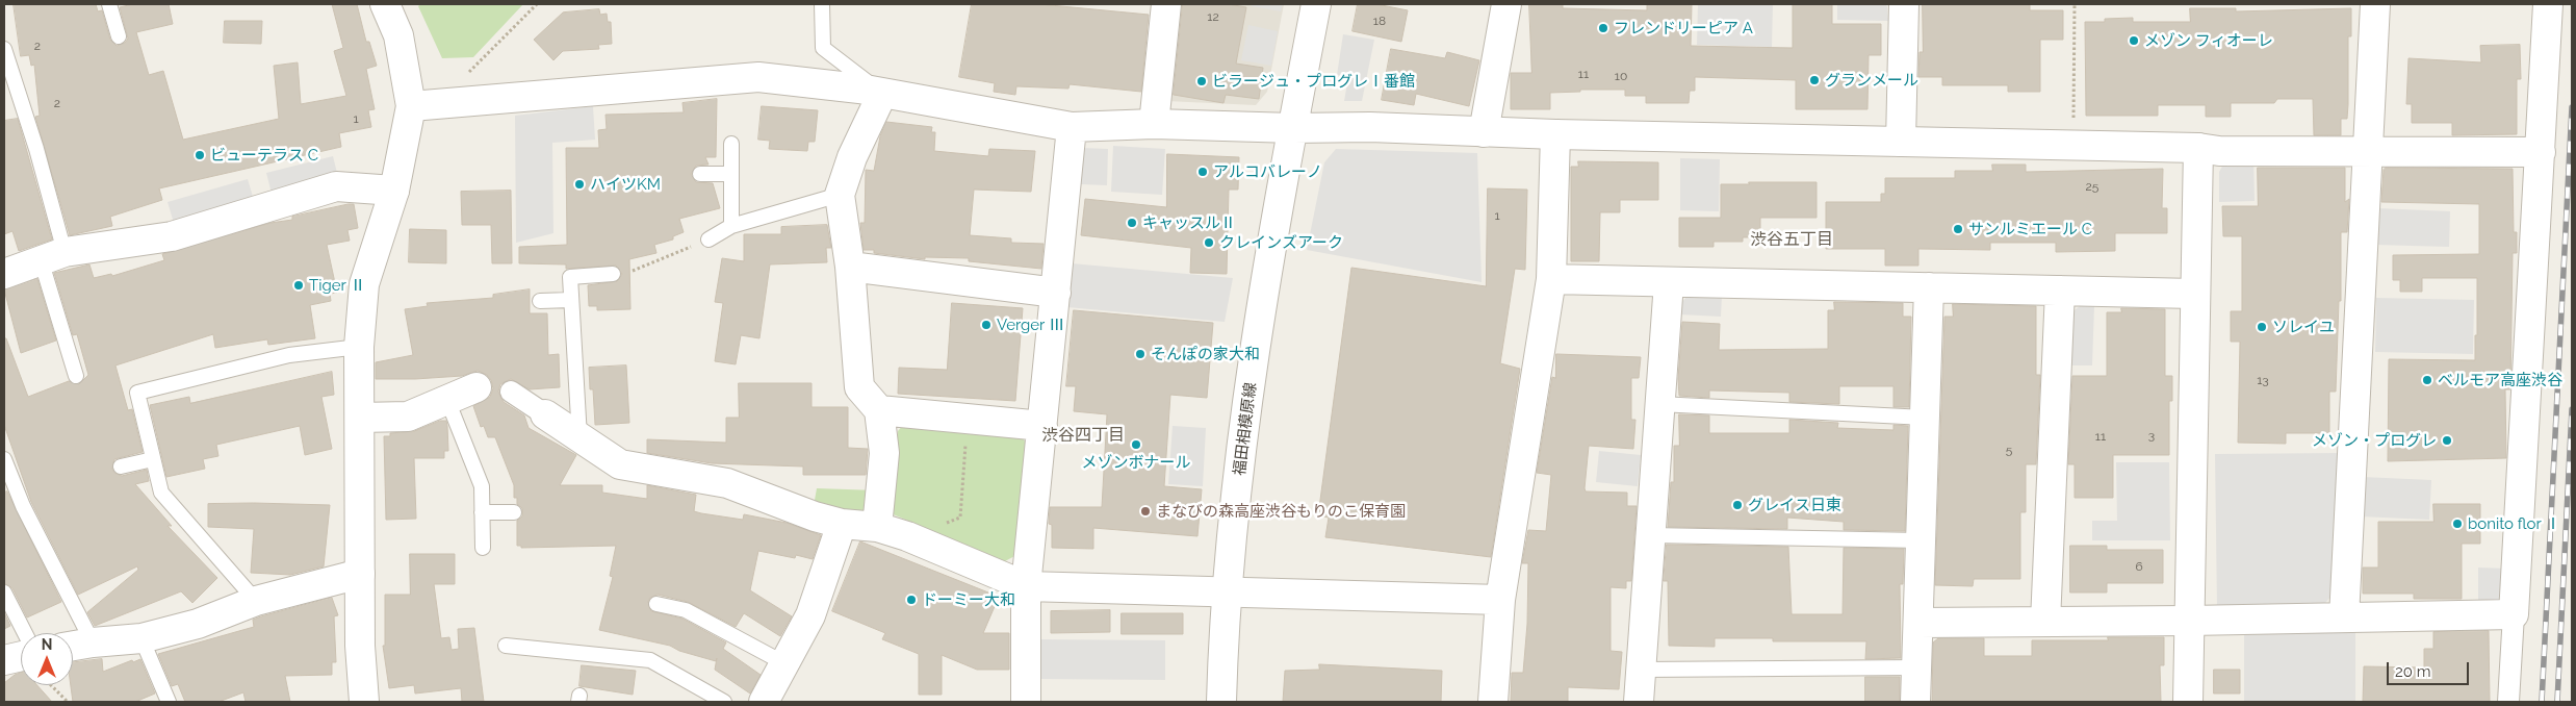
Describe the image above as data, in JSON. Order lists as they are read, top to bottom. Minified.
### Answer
{"streets":{"street":["福田相模原線"]},"districts":["渋谷五丁目","渋谷四丁目"],"places":["フレンドリーピア A","メゾン フィオーレ","グランメール","ビラージュ・プログレⅠ番館","ビューテラス C","アルコバレーノ","ハイツKM","キャッスルⅡ","サンルミエール C","クレインズアーク","Tiger Ⅱ","Verger Ⅲ","ソレイユ","そんぽの家大和","ベルモア高座渋谷","メゾン・プログレ","メゾンボナール","グレイス日東","まなびの森高座渋谷もりのこ保育園","bonito flor Ⅰ","ドーミー大和"],"house_numbers":["12","18","2","11","10","2","1","25","1","13","3","11","5","6"],"scale_bar":"20 m","north":"top"}
